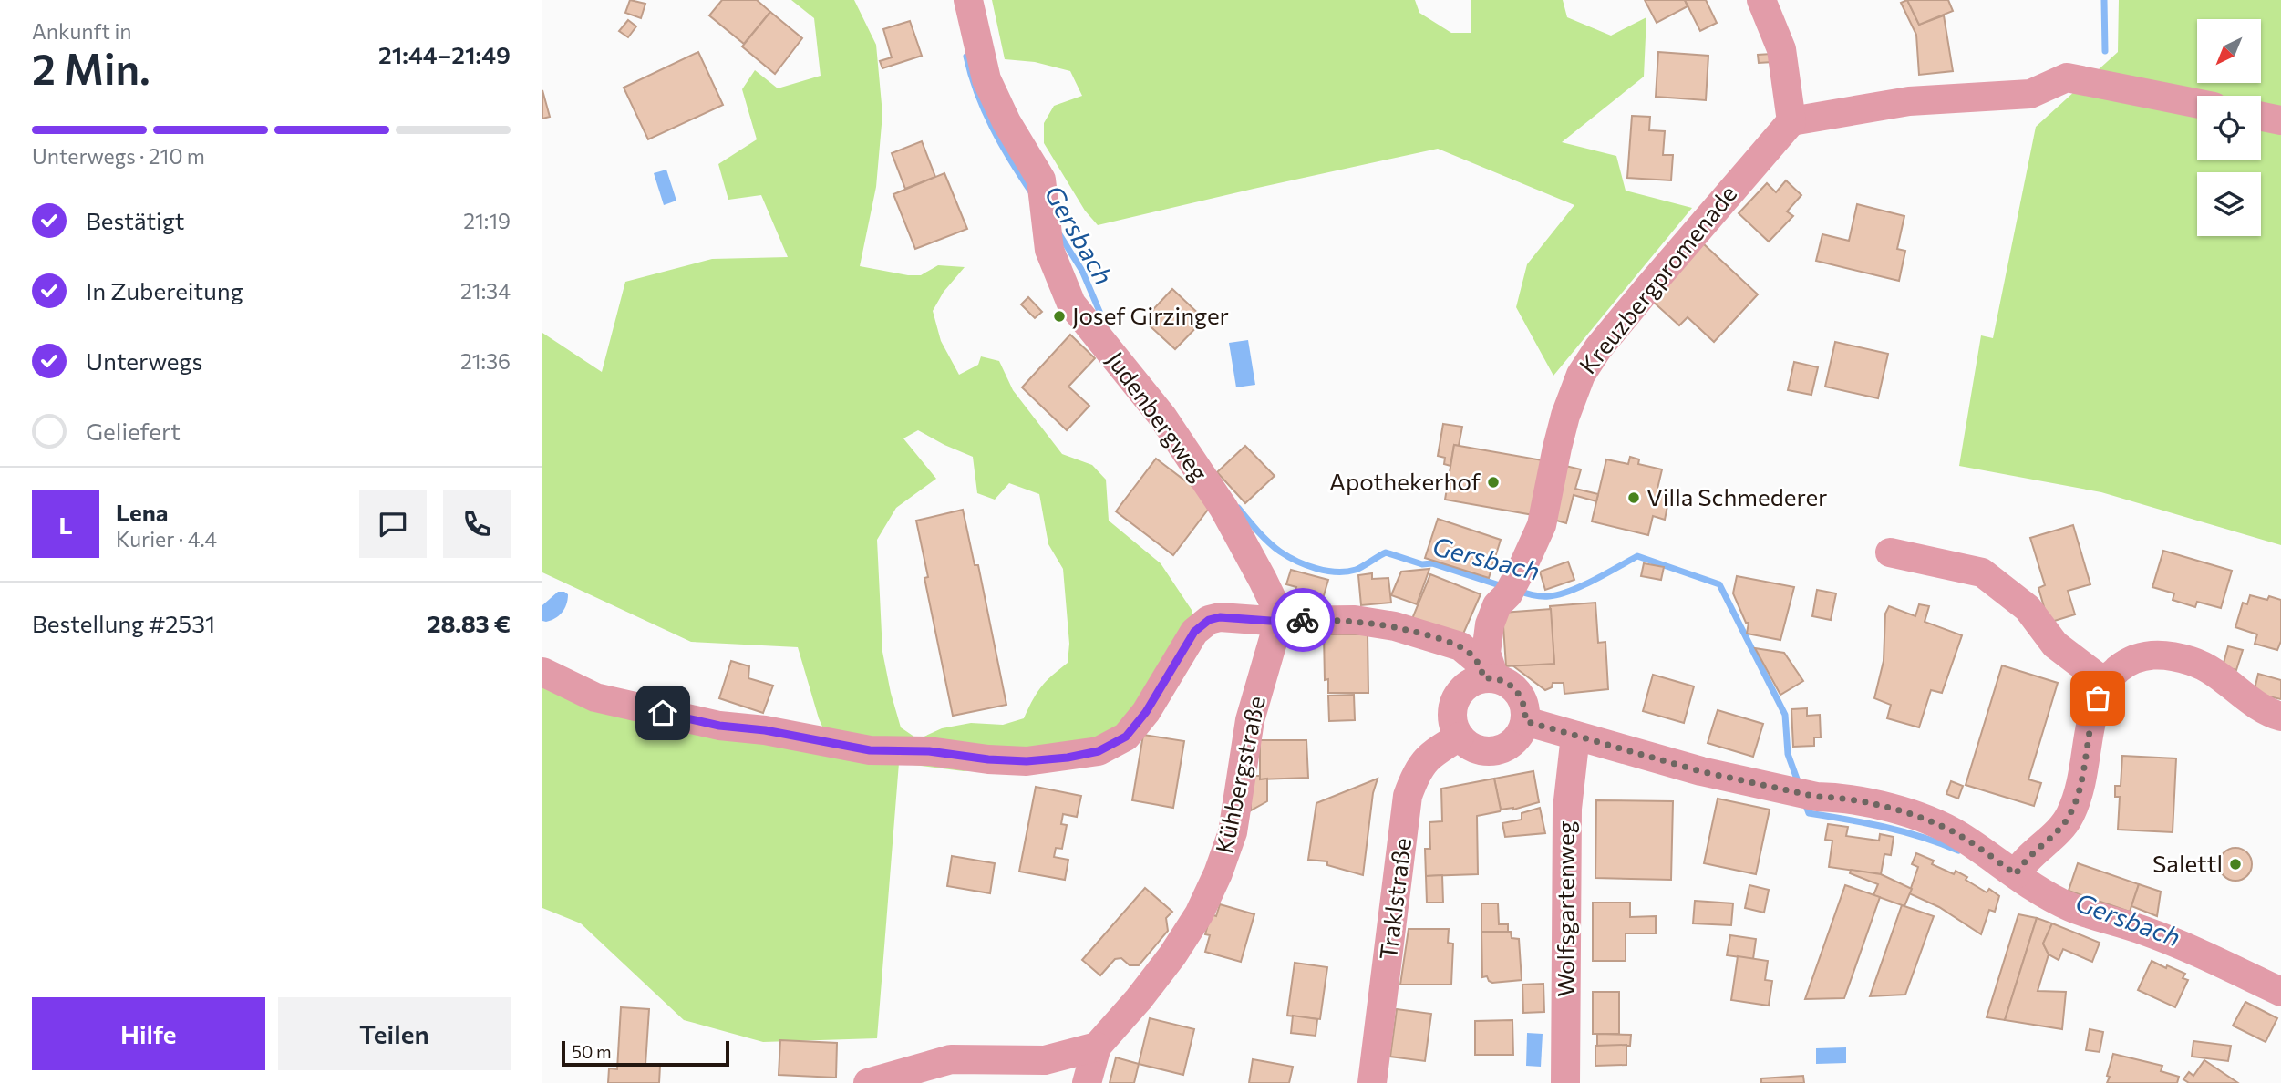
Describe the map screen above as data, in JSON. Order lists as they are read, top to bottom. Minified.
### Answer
{"streets":{"street":["Kreuzbergpromenade","Judenbergweg","Kühbergstraße","Traklstraße","Wolfsgartenweg"]},"crossings":[["Kreuzbergpromenade","Traklstraße"],["Judenbergweg","Kühbergstraße"]],"water":["Gersbach"],"places":["Josef Girzinger","Apothekerhof","Villa Schmederer","Salettl"],"scale_bar":"50 m","north":"bottom left","page":{"heading":["2 Min.","Ankunft in","21:44–21:49"],"panel":["Lena","Kurier · 4.4","Bestellung #2531","28.83 €"],"bar":"Unterwegs · 210 m","list":[["Bestätigt","21:19"],["In Zubereitung","21:34"],["Unterwegs","21:36"],"Geliefert"],"round":"L","buttons":["Hilfe","Teilen"],"scale":"50 m"}}
